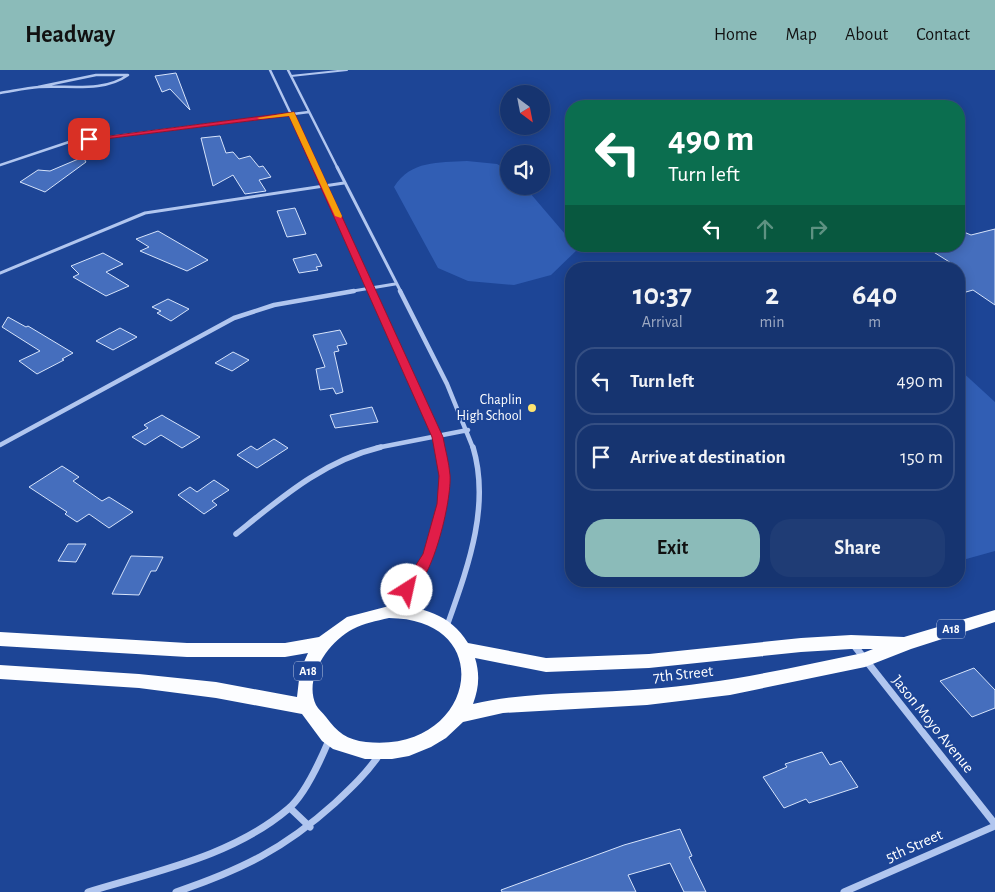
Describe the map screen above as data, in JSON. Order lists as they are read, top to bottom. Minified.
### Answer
{"streets":{"highway":["A18","7th Street"],"street":["Jason Moyo Avenue","5th Street"]},"crossings":[["A18","7th Street"],["7th Street","Jason Moyo Avenue"],["Jason Moyo Avenue","5th Street"]],"places":["Chaplin High School"],"north":"bottom right","page":{"header":"Headway","nav":["Home","Map","About","Contact"],"turn":["490 m","Turn left"],"eta":["10:37","Arrival","2","min","640","m"],"list":[{"name":"Turn left","value":"490 m"},{"name":"Arrive at destination","value":"150 m"}],"buttons":["Exit","Share"]}}
